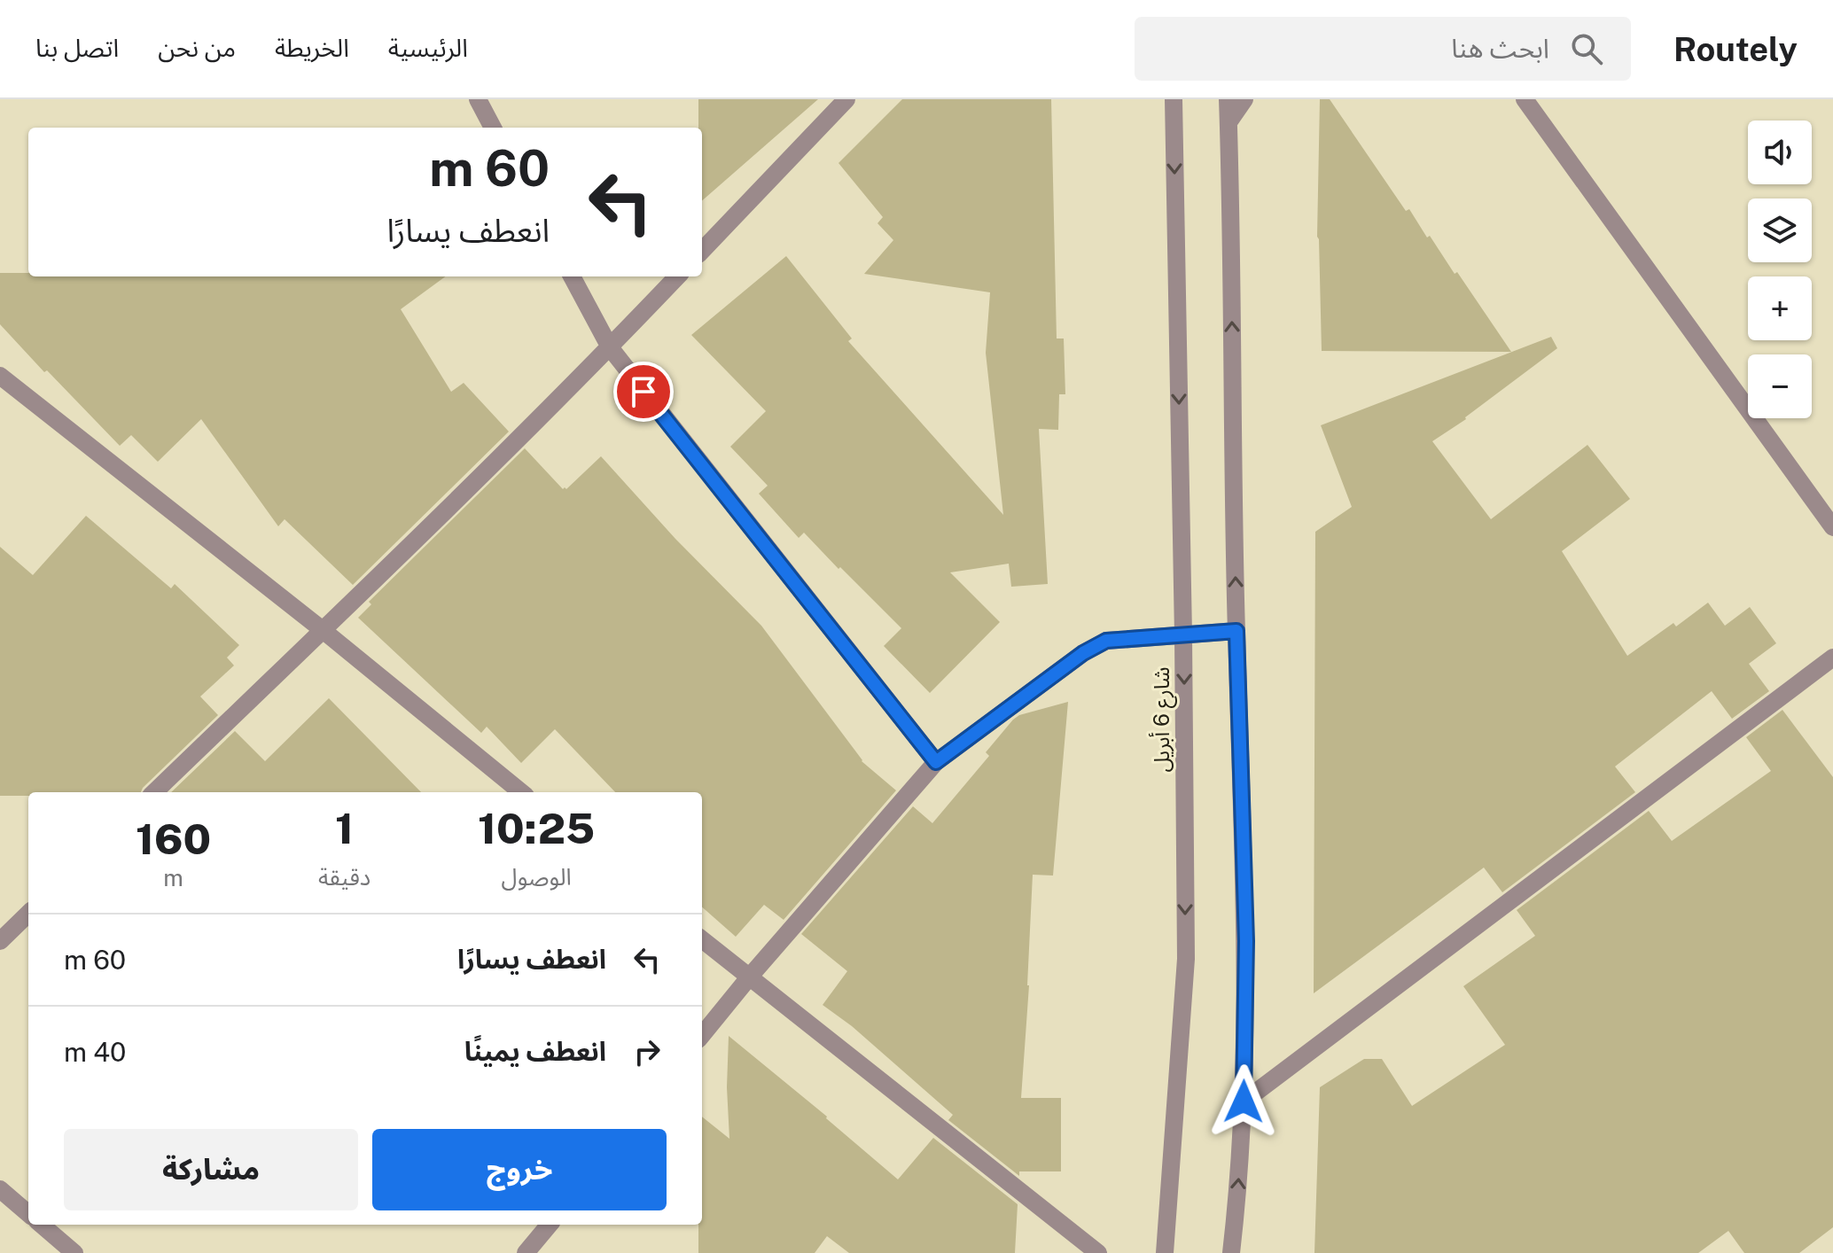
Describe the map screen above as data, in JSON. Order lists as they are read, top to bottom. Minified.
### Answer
{"streets":{"street":["شارع 6 أبريل"]},"page":{"header":"Routely","search":"ابحث هنا","nav":["الرئيسية","الخريطة","من نحن","اتصل بنا"],"map_buttons":["+","−"],"turn":["60 m","انعطف يسارًا"],"eta":["10:25","الوصول","1","دقيقة","160","m"],"list":[{"name":"انعطف يسارًا","value":"60 m"},{"name":"انعطف يمينًا","value":"40 m"}],"buttons":["خروج","مشاركة"]}}
